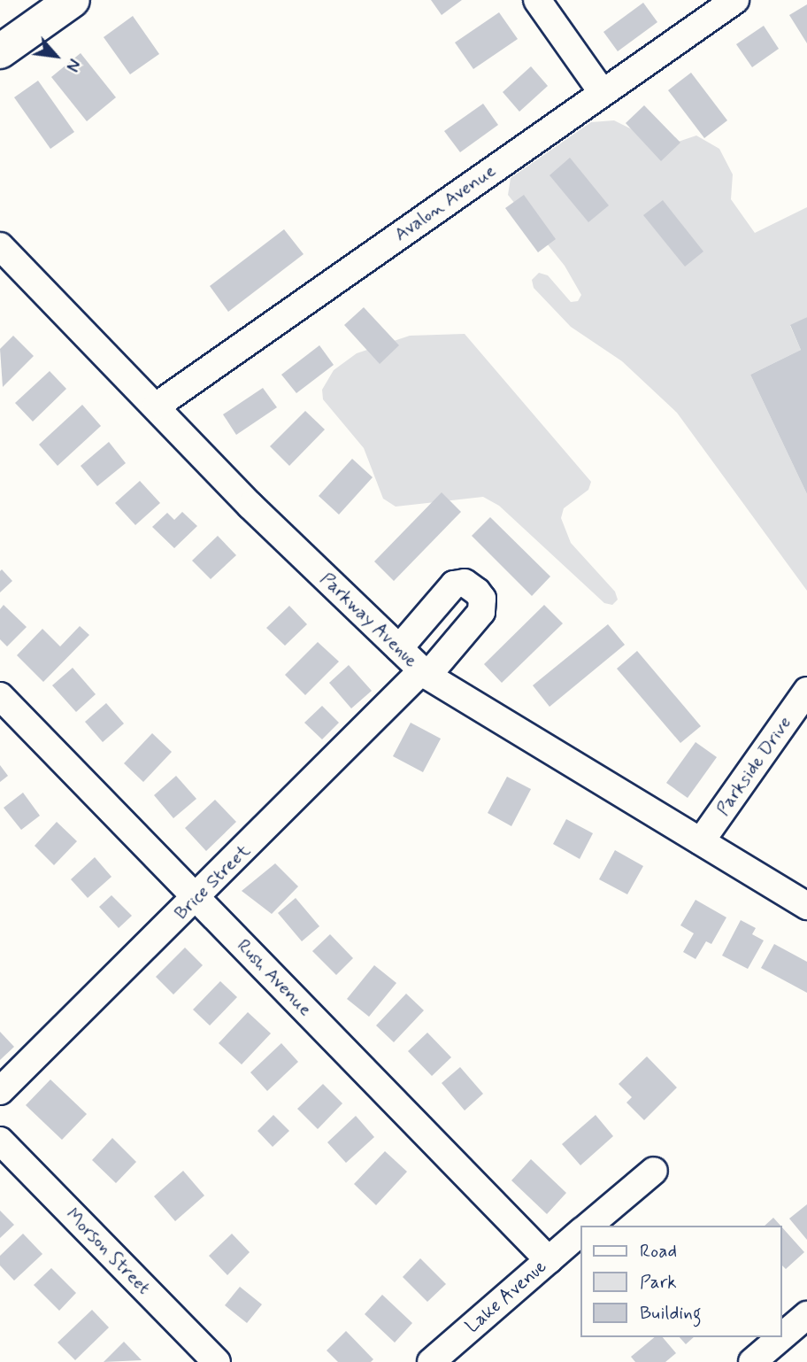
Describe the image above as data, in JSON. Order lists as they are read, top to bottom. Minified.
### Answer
{"streets":{"street":["Avalon Avenue","Parkway Avenue","Parkside Drive","Brice Street","Rush Avenue","Morson Street","Lake Avenue"]},"crossings":[["Avalon Avenue","Parkway Avenue"],["Parkway Avenue","Parkside Drive"],["Parkway Avenue","Brice Street"],["Brice Street","Rush Avenue"],["Rush Avenue","Lake Avenue"]],"legend":["Road","Park","Building"],"north":"bottom right"}
